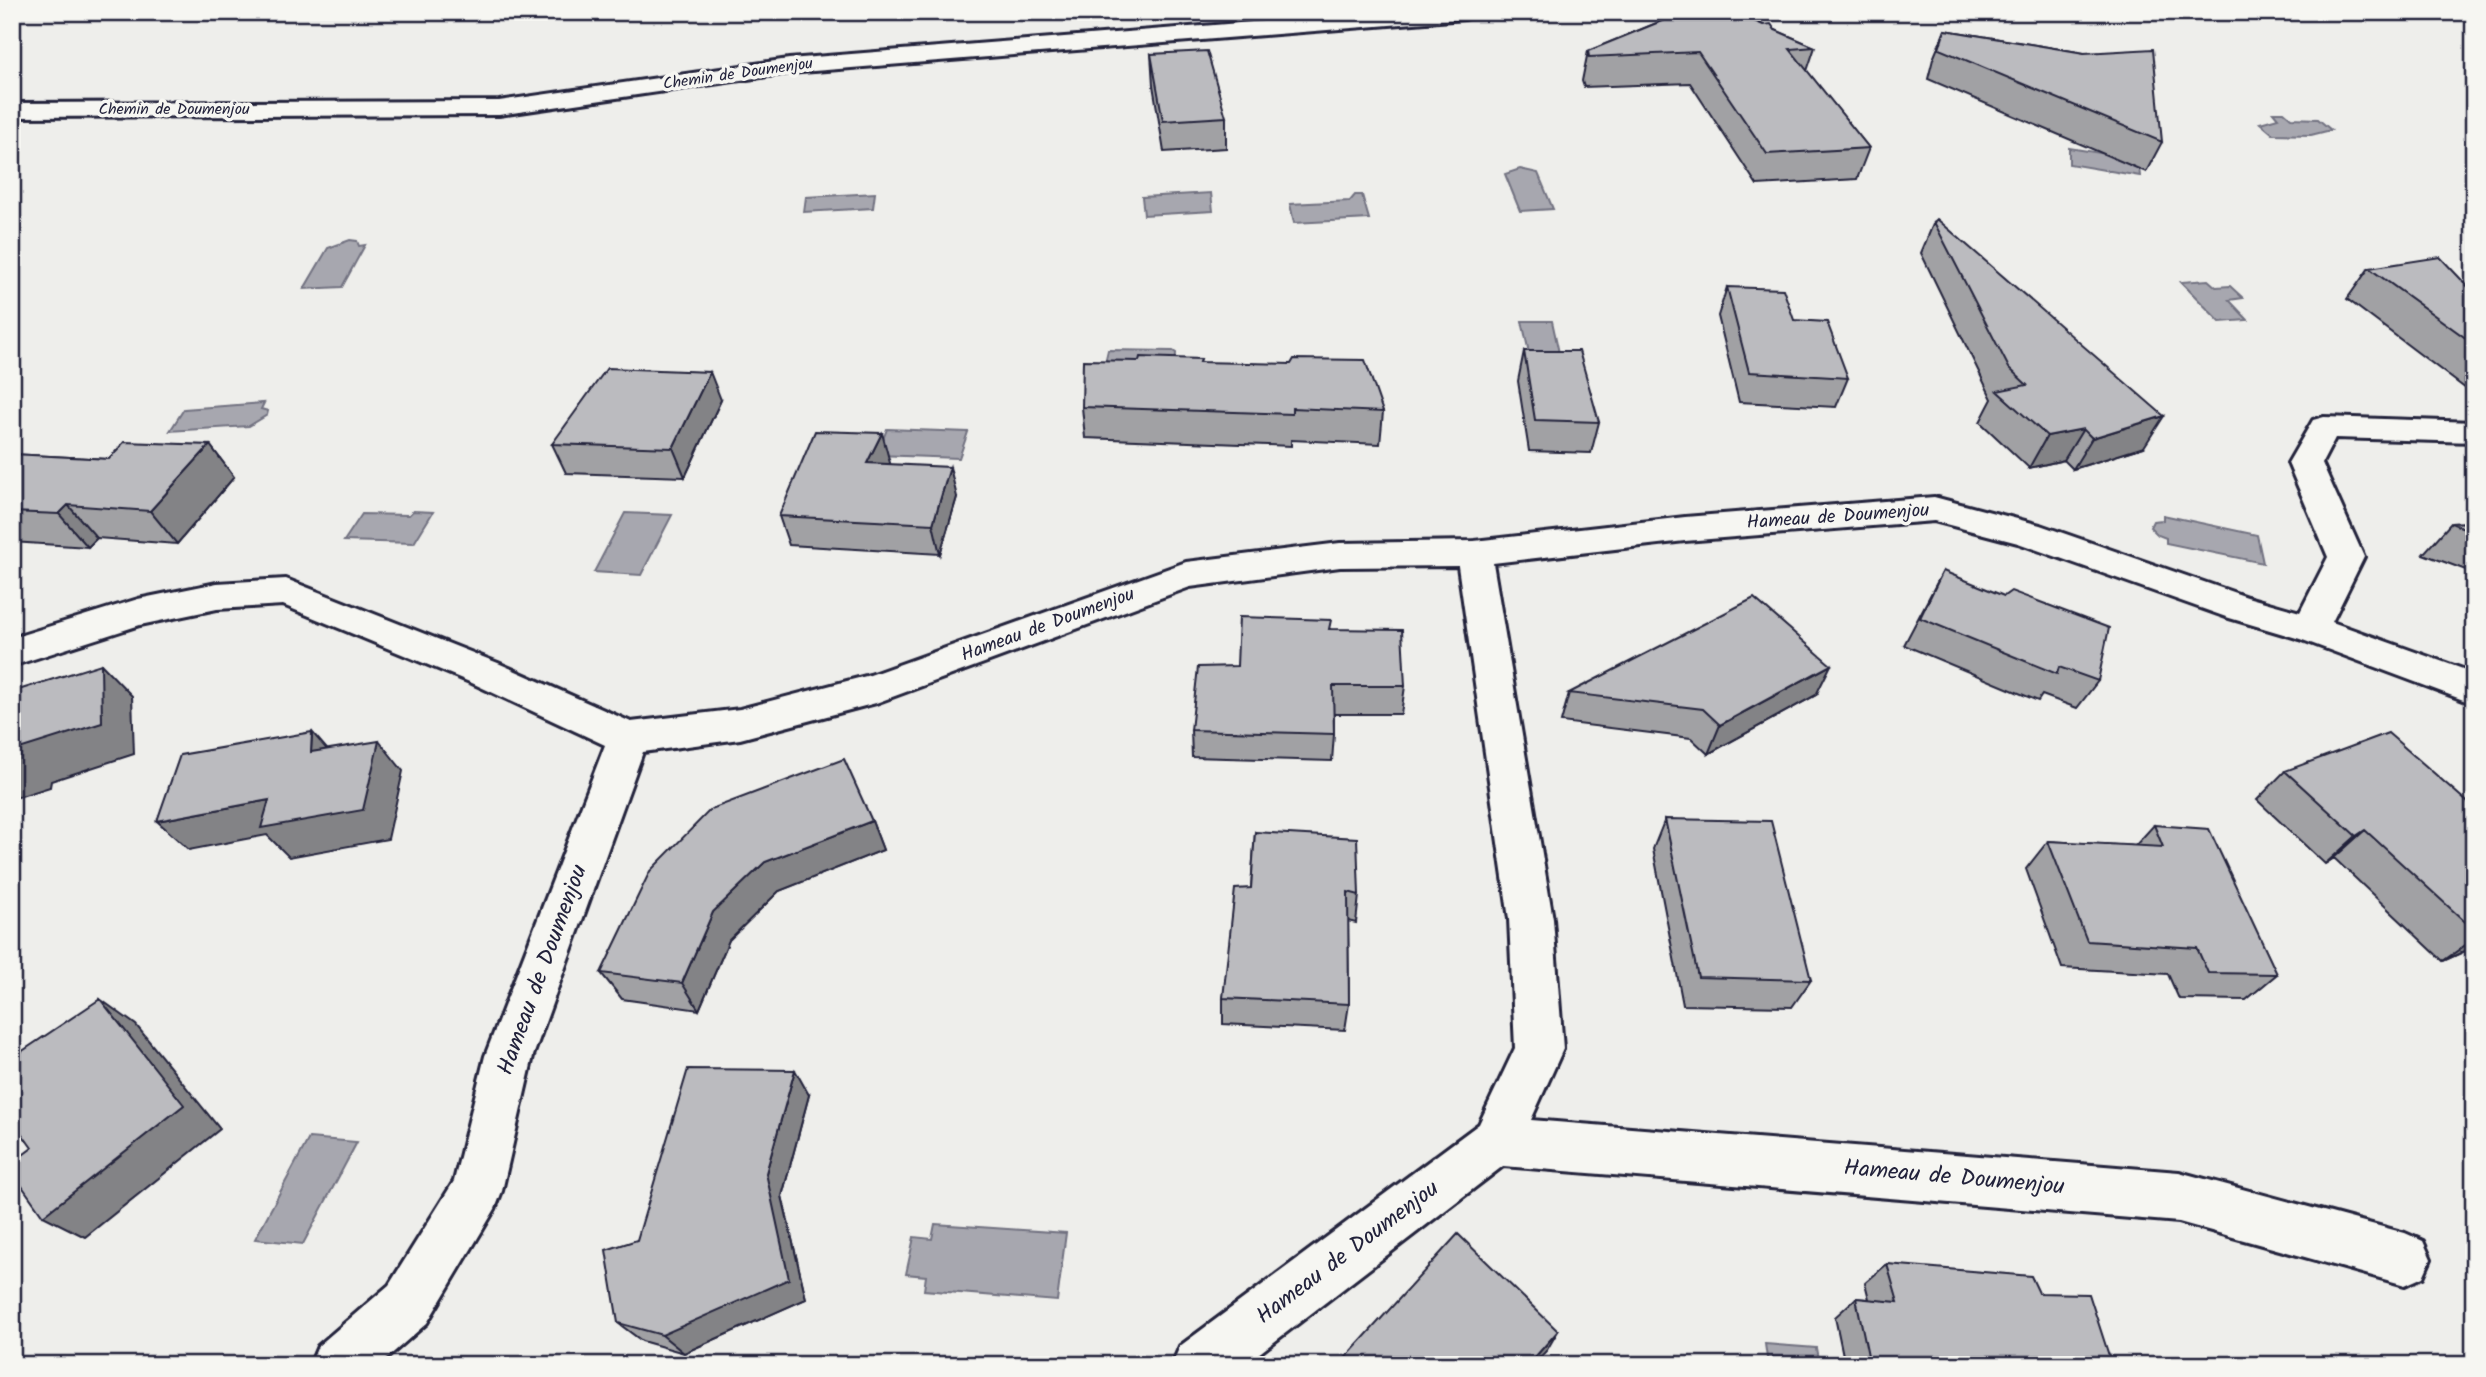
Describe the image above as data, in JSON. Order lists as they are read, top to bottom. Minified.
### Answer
{"streets":{"street":["Chemin de Doumenjou","Hameau de Doumenjou"]}}
